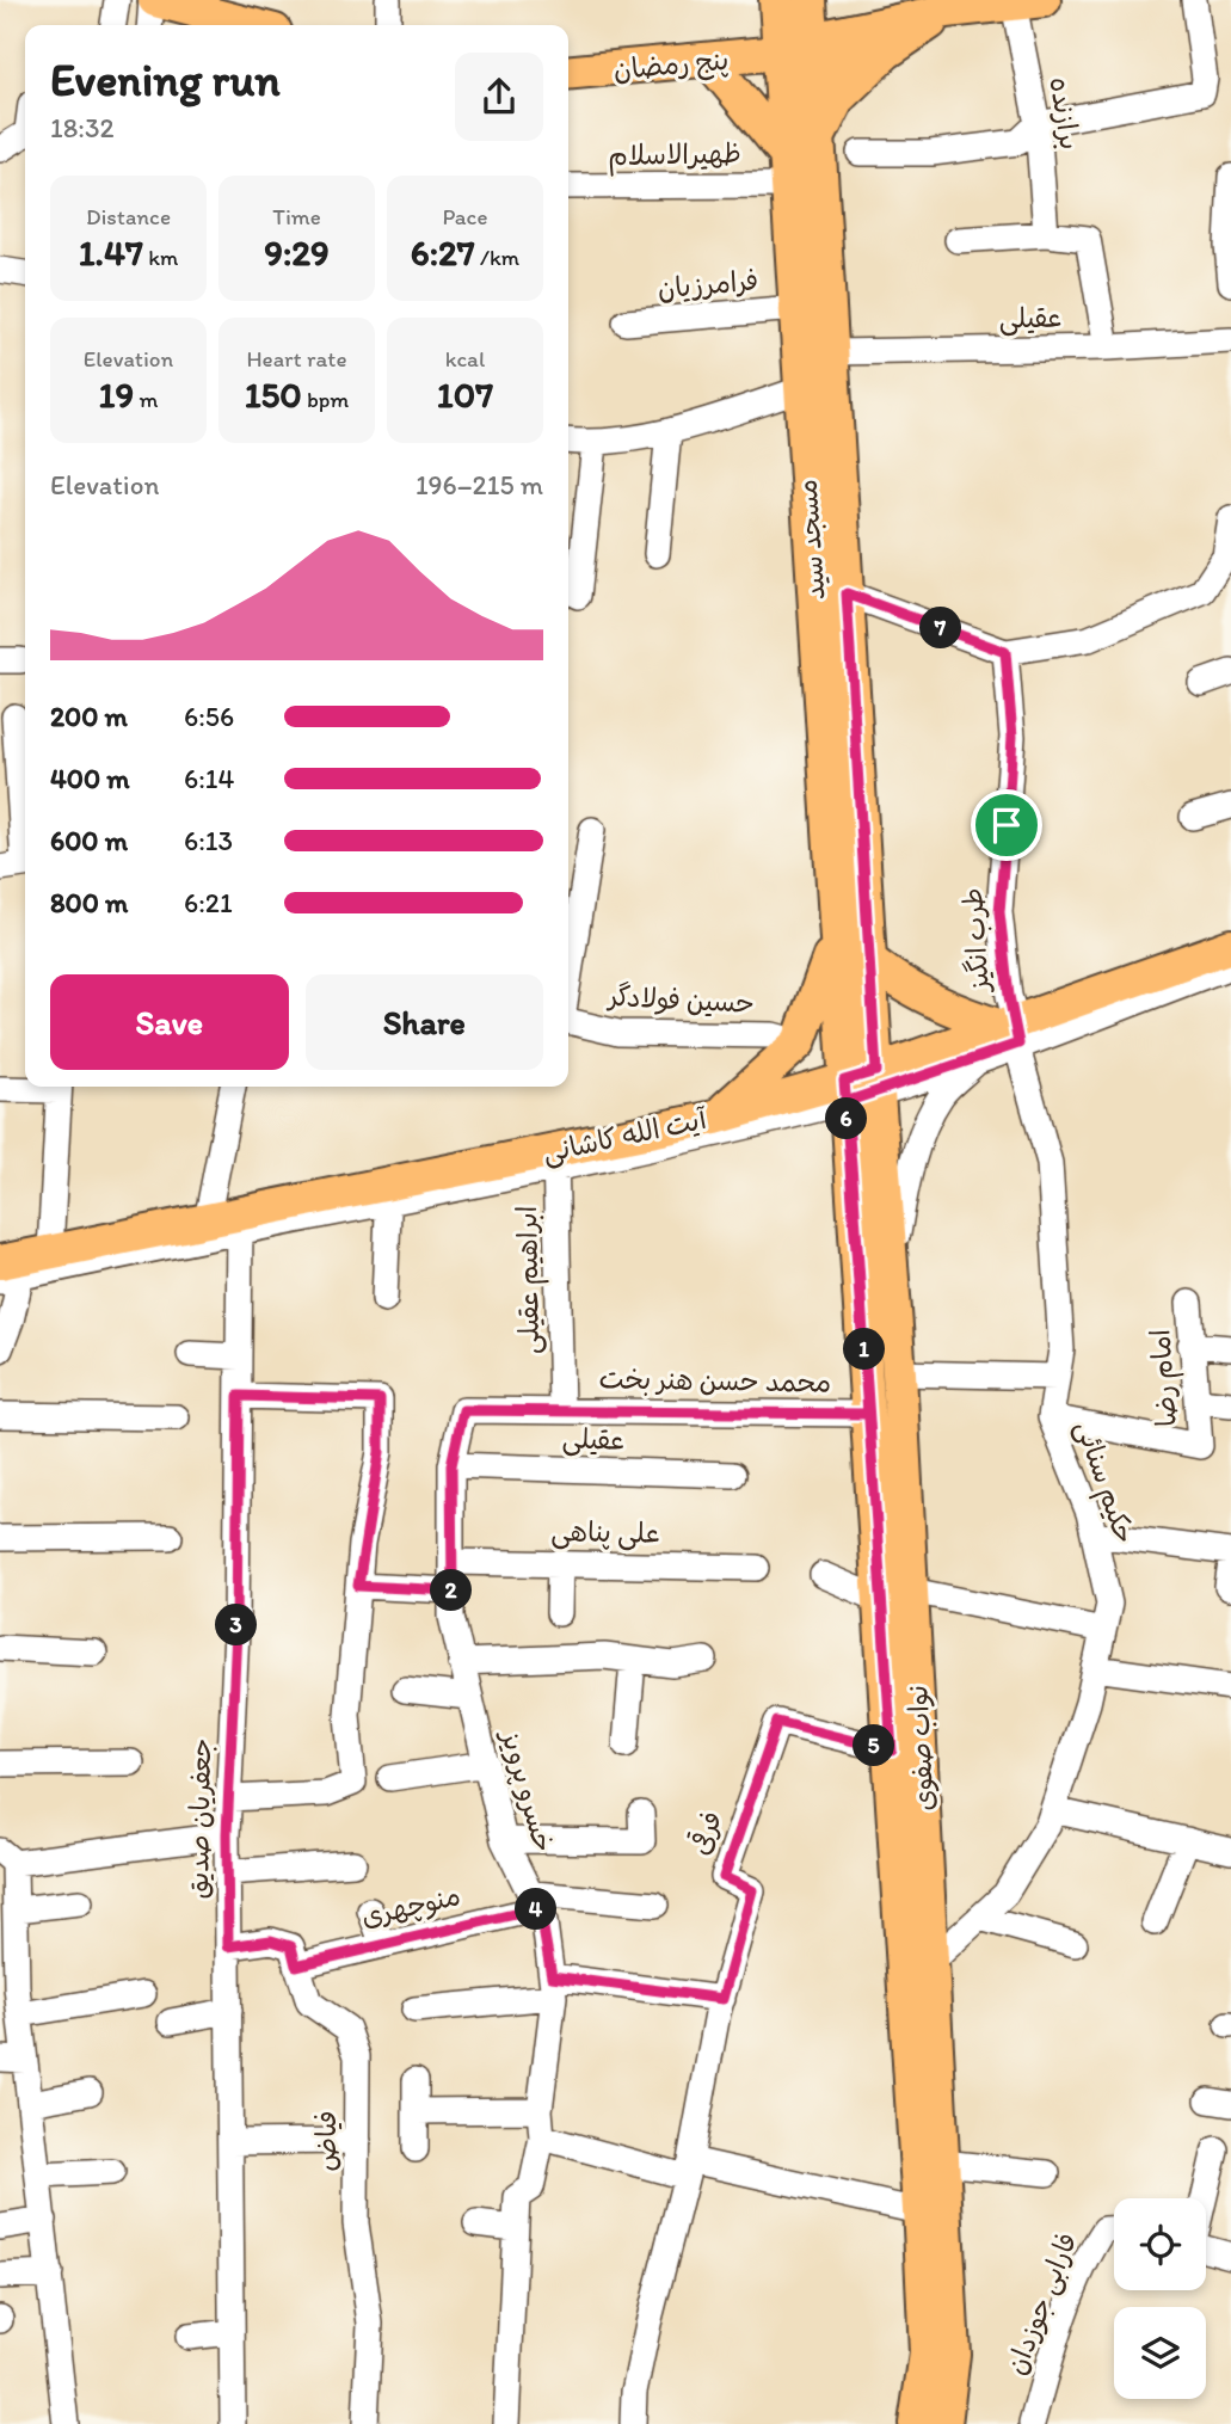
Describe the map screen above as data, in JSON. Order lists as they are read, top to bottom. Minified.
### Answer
{"streets":{"main road":["پنج رمضان","مسجد سید","آیت الله کاشانی","نواب صفوی"],"street":["برازنده","ظهیرالاسلام","فرامرزیان","عقیلی","طرب انگیز","حسین فولادگر","ابراهیم عقیلی","امام رضا","محمد حسن هنر بخت","حکیم سنائی","علی پناهی","خسرو پرویز","جعفریان صدیق","فرقی","منوچهری","فیاض","فارابی جوزدان"]},"crossings":[["پنج رمضان","برازنده"],["پنج رمضان","مسجد سید"],["ظهیرالاسلام","مسجد سید"],["فرامرزیان","مسجد سید"],["عقیلی","مسجد سید"],["عقیلی","خسرو پرویز"],["مسجد سید","آیت الله کاشانی"],["مسجد سید","نواب صفوی"],["طرب انگیز","آیت الله کاشانی"],["طرب انگیز","حکیم سنائی"],["آیت الله کاشانی","ابراهیم عقیلی"],["آیت الله کاشانی","حکیم سنائی"],["آیت الله کاشانی","نواب صفوی"],["آیت الله کاشانی","جعفریان صدیق"],["ابراهیم عقیلی","محمد حسن هنر بخت"],["ابراهیم عقیلی","خسرو پرویز"],["امام رضا","حکیم سنائی"],["محمد حسن هنر بخت","نواب صفوی"],["محمد حسن هنر بخت","خسرو پرویز"],["حکیم سنائی","نواب صفوی"],["علی پناهی","خسرو پرویز"],["نواب صفوی","فرقی"],["خسرو پرویز","منوچهری"],["جعفریان صدیق","فیاض"],["منوچهری","فیاض"]],"page":{"heading":["Evening run","18:32"],"stats":[["Distance","1.47 km"],["Time","9:29"],["Pace","6:27 /km"],["Elevation","19 m"],["Heart rate","150 bpm"],["kcal","107"]],"chart":["Elevation","196–215 m"],"pins":["7","6","1","2","3","5","4"],"list":[{"name":"200 m","note":"6:56"},{"name":"400 m","note":"6:14"},{"name":"600 m","note":"6:13"},{"name":"800 m","note":"6:21"}],"buttons":["Save","Share"]}}
